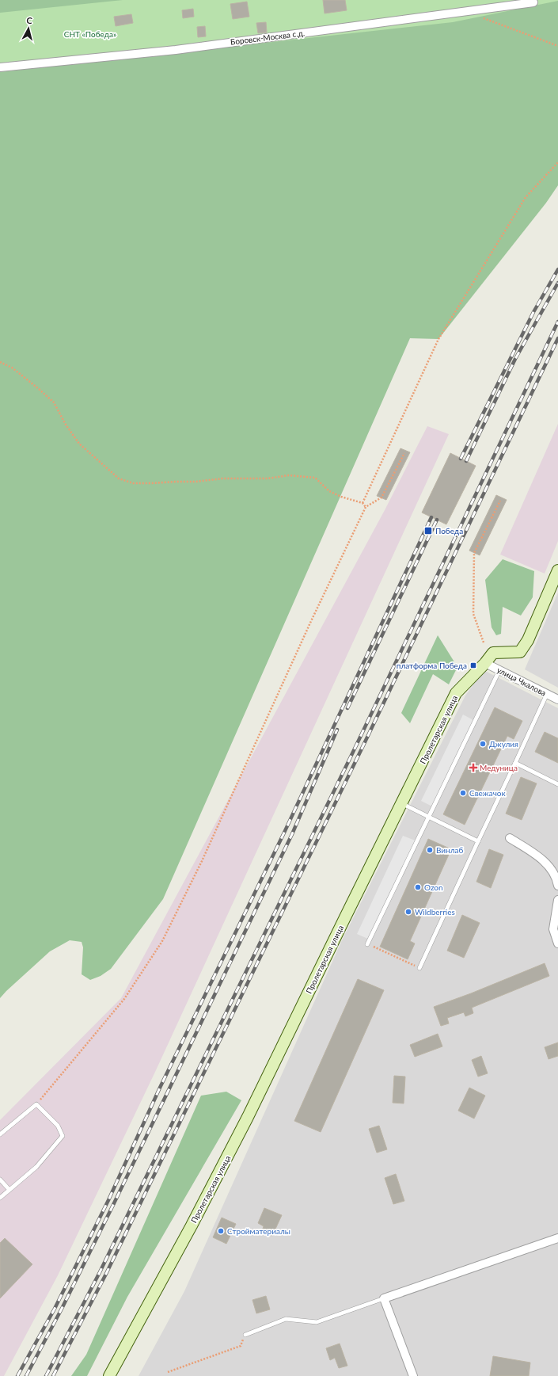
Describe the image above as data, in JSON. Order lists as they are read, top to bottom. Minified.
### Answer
{"streets":{"main road":["Пролетарская улица"],"street":["Боровск-Москва с.д.","улица Чкалова"]},"crossings":[["улица Чкалова","Пролетарская улица"]],"parks":["СНТ «Победа»"],"places":{"transit":["Победа","платформа Победа"],"other":["Джулия","Свежачок","Винлаб","Ozon","Wildberries","Стройматериалы"],"health":["Медуница"]},"north":"top"}
